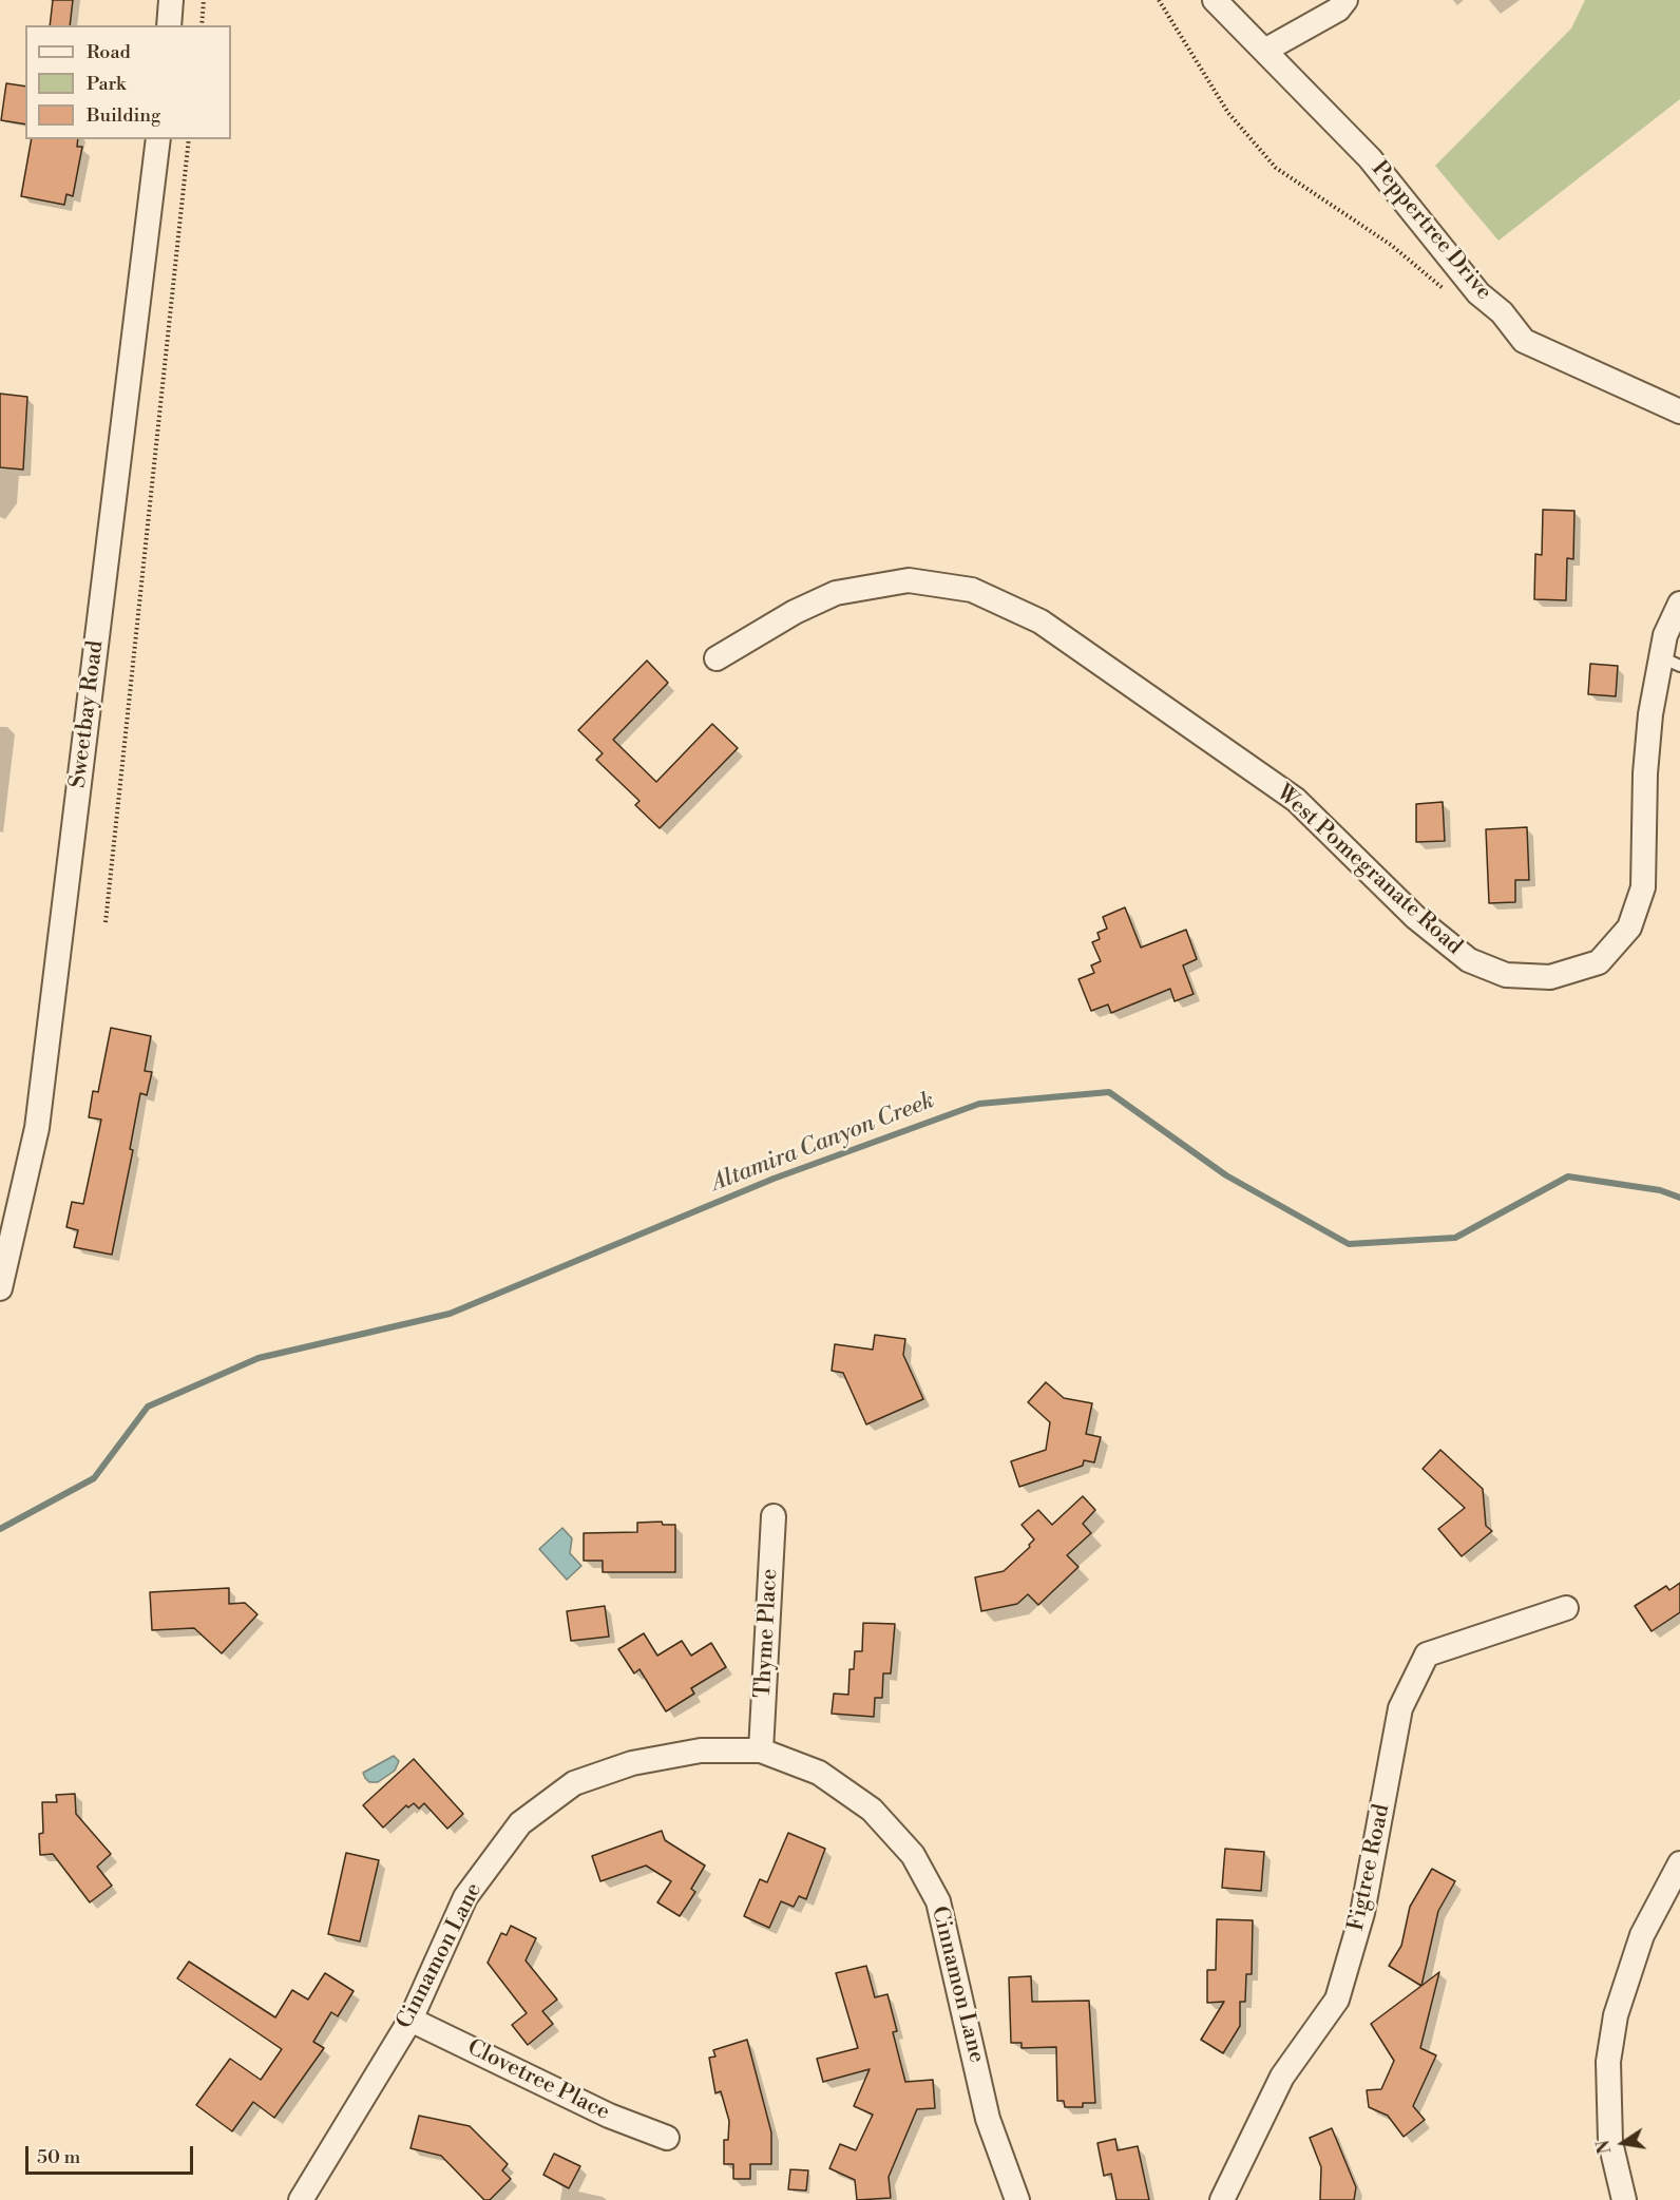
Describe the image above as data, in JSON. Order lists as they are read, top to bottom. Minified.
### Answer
{"streets":{"street":["Peppertree Drive","Sweetbay Road","West Pomegranate Road","Thyme Place","Figtree Road","Cinnamon Lane","Clovetree Place"]},"crossings":[["Thyme Place","Cinnamon Lane"],["Cinnamon Lane","Clovetree Place"]],"water":["Altamira Canyon Creek"],"legend":["Road","Park","Building"],"scale_bar":"50 m","north":"left"}
